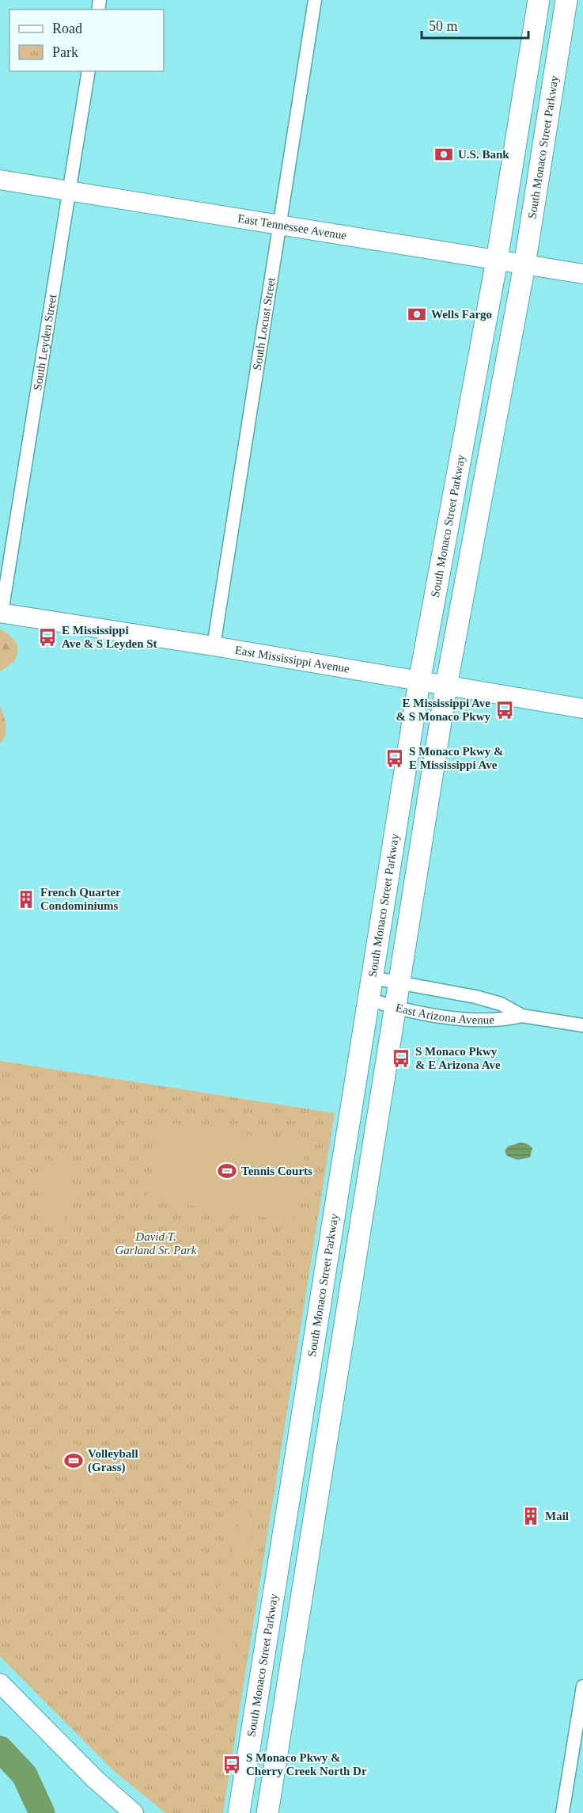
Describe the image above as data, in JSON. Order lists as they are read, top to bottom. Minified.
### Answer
{"streets":{"main road":["South Monaco Street Parkway"],"street":["East Tennessee Avenue","South Locust Street","South Leyden Street","East Mississippi Avenue","East Arizona Avenue"]},"crossings":[["South Monaco Street Parkway","East Tennessee Avenue"],["South Monaco Street Parkway","East Mississippi Avenue"],["South Monaco Street Parkway","East Arizona Avenue"],["East Tennessee Avenue","South Locust Street"],["East Tennessee Avenue","South Leyden Street"],["South Locust Street","East Mississippi Avenue"],["South Leyden Street","East Mississippi Avenue"]],"parks":["David T. Garland Sr. Park"],"places":{"bank":["U.S. Bank","Wells Fargo"],"bus stop":["E Mississippi Ave & S Leyden St","E Mississippi Ave & S Monaco Pkwy","S Monaco Pkwy & E Mississippi Ave","S Monaco Pkwy & E Arizona Ave","S Monaco Pkwy & Cherry Creek North Dr"],"building":["French Quarter Condominiums","Mail"],"sports":["Tennis Courts","Volleyball (Grass)"]},"legend":["Road","Park"],"scale_bar":"50 m"}
